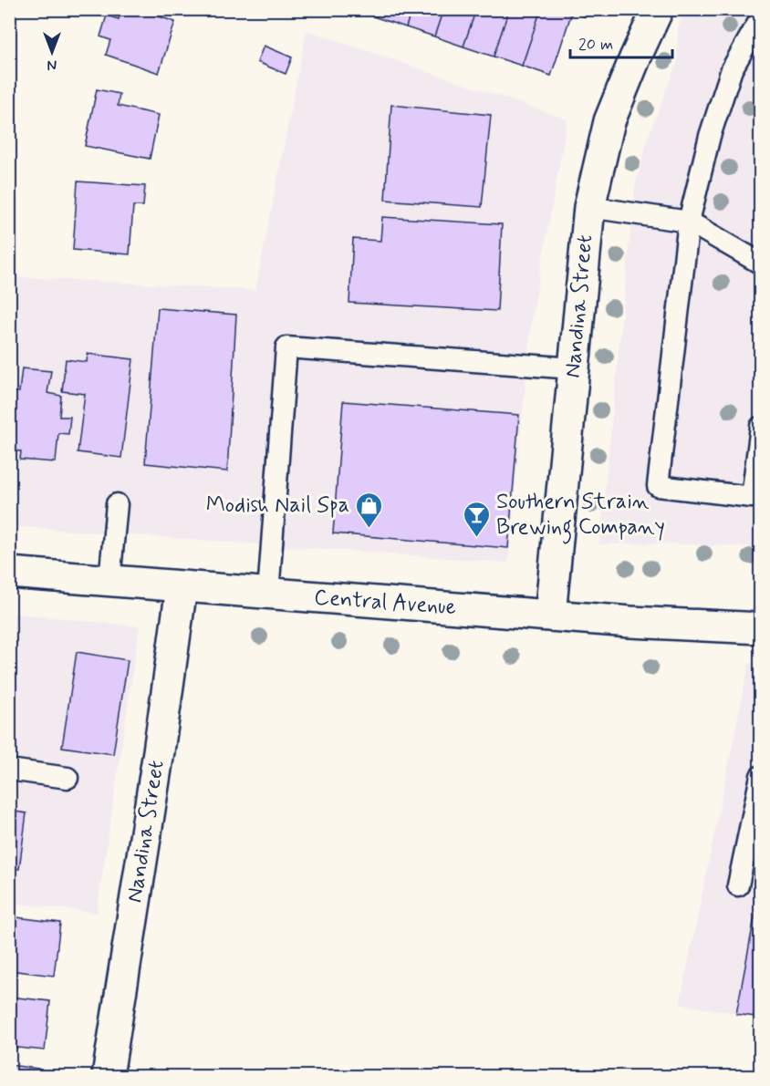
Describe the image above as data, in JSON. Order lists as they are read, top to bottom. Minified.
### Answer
{"streets":{"street":["Nandina Street","Central Avenue"]},"crossings":[["Nandina Street","Central Avenue"]],"places":{"shop":["Modish Nail Spa"],"bar":["Southern Strain Brewing Company"]},"scale_bar":"20 m","north":"bottom"}
